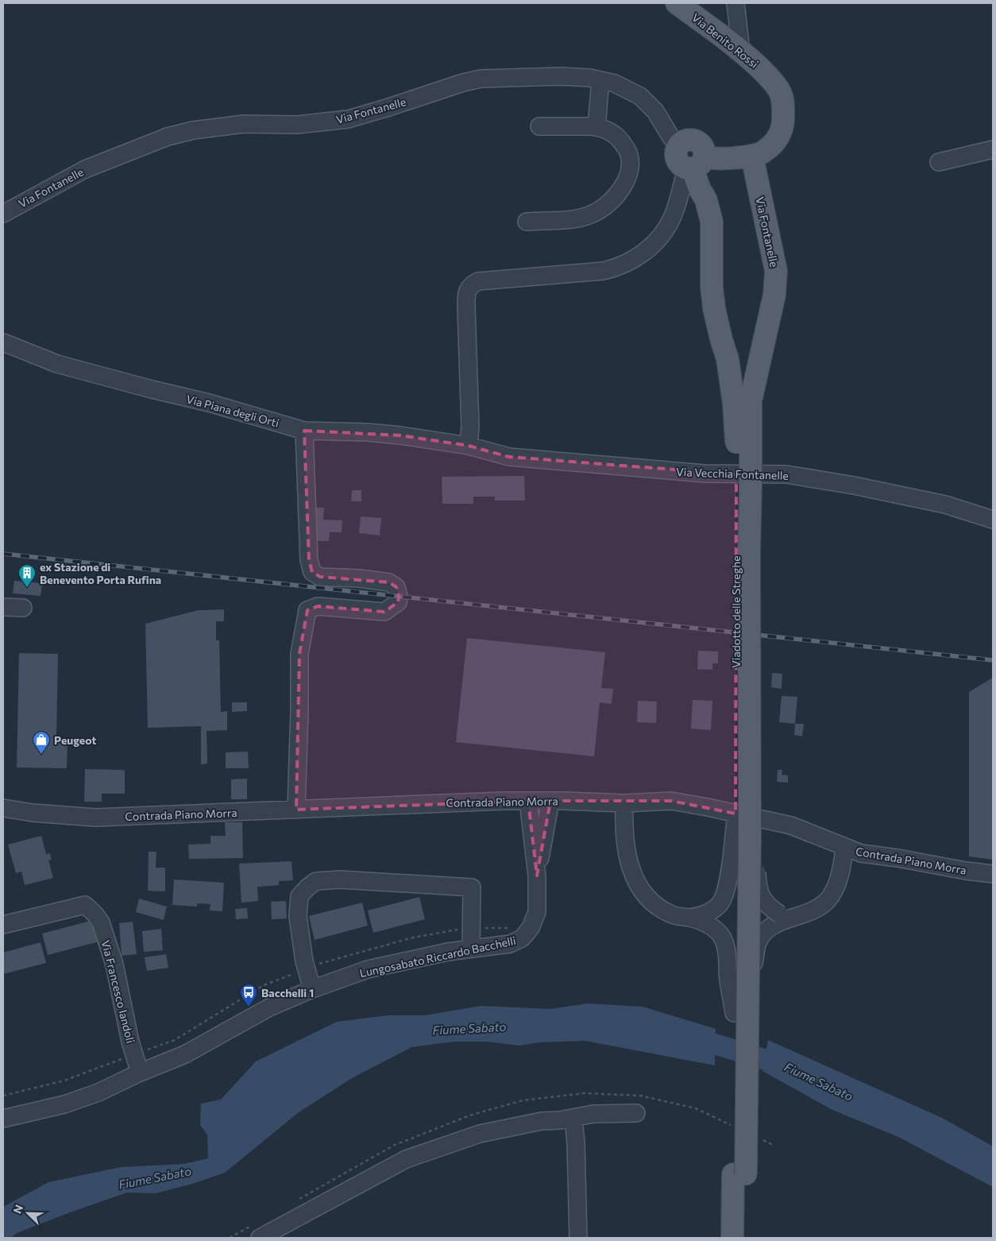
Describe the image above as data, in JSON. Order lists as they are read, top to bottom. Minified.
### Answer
{"streets":{"main road":["Via Benito Rossi","Via Fontanelle","Viadotto delle Streghe"],"street":["Via Piana degli Orti","Via Vecchia Fontanelle","Contrada Piano Morra","Lungosabato Riccardo Bacchelli","Via Francesco Iandoli"]},"crossings":[["Via Benito Rossi","Via Fontanelle"],["Via Fontanelle","Viadotto delle Streghe"],["Via Piana degli Orti","Via Vecchia Fontanelle"],["Contrada Piano Morra","Lungosabato Riccardo Bacchelli"],["Lungosabato Riccardo Bacchelli","Via Francesco Iandoli"]],"water":["Fiume Sabato"],"places":{"building":["ex Stazione di Benevento Porta Rufina"],"shop":["Peugeot"],"bus stop":["Bacchelli 1"]},"north":"top left"}
